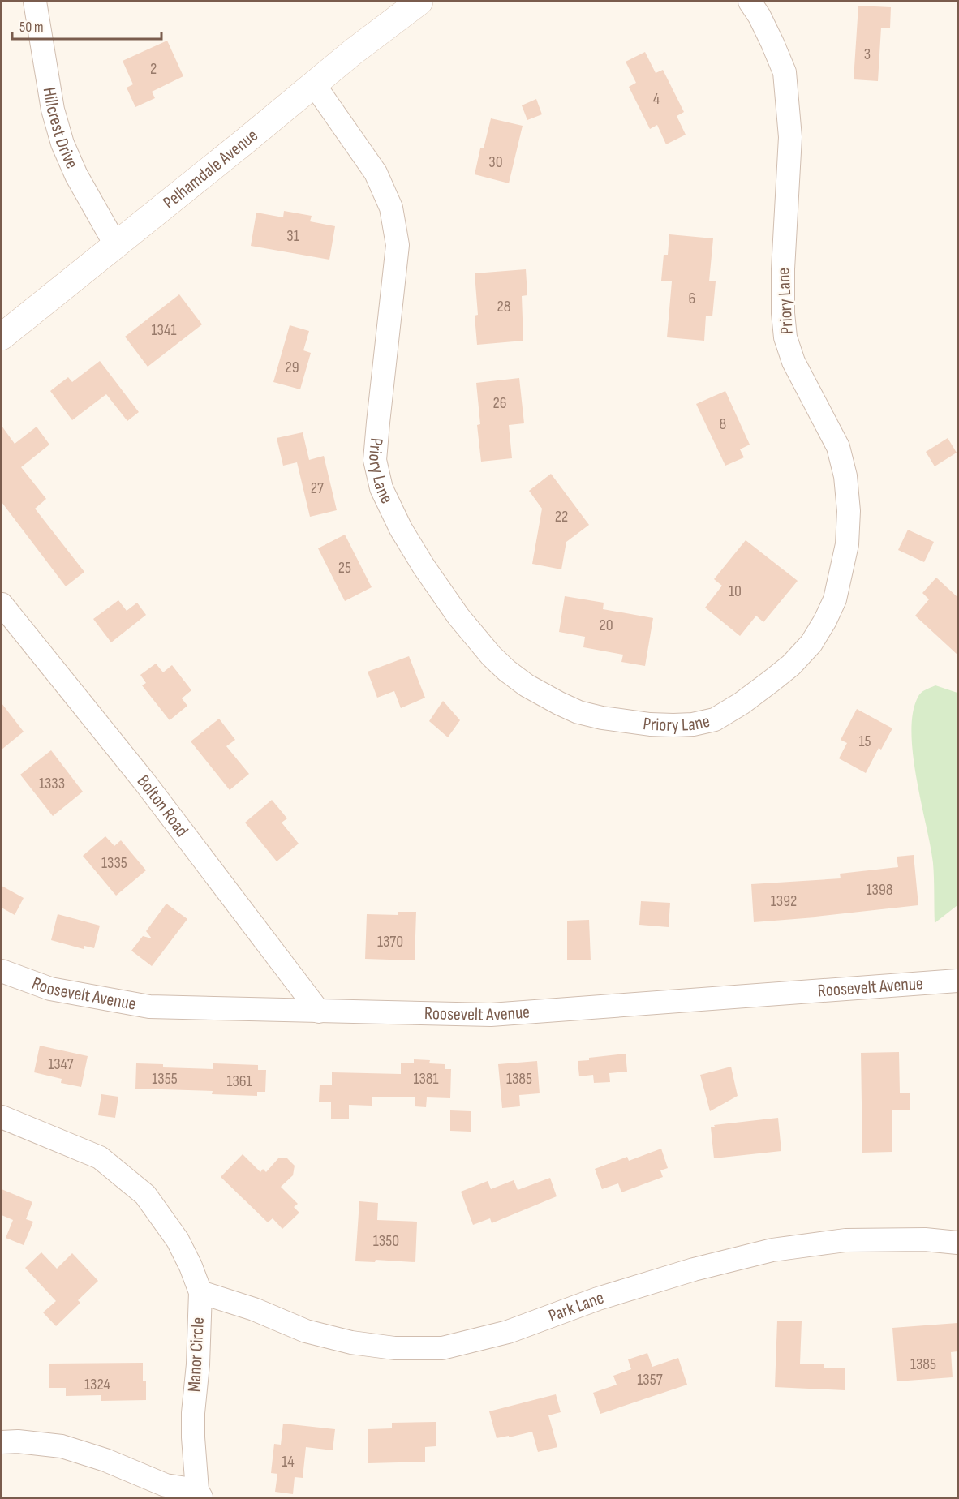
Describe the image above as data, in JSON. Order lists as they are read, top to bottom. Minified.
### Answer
{"streets":{"street":["Hillcrest Drive","Pelhamdale Avenue","Priory Lane","Bolton Road","Roosevelt Avenue","Park Lane","Manor Circle"]},"crossings":[["Hillcrest Drive","Pelhamdale Avenue"],["Pelhamdale Avenue","Priory Lane"],["Bolton Road","Roosevelt Avenue"],["Park Lane","Manor Circle"]],"house_numbers":["3","2","4","30","31","6","28","1341","29","26","8","27","22","25","10","20","15","1333","1335","1398","1392","1370","1347","1355","1381","1385","1361","1350","1385","1357","1324","14"],"scale_bar":"50 m"}
